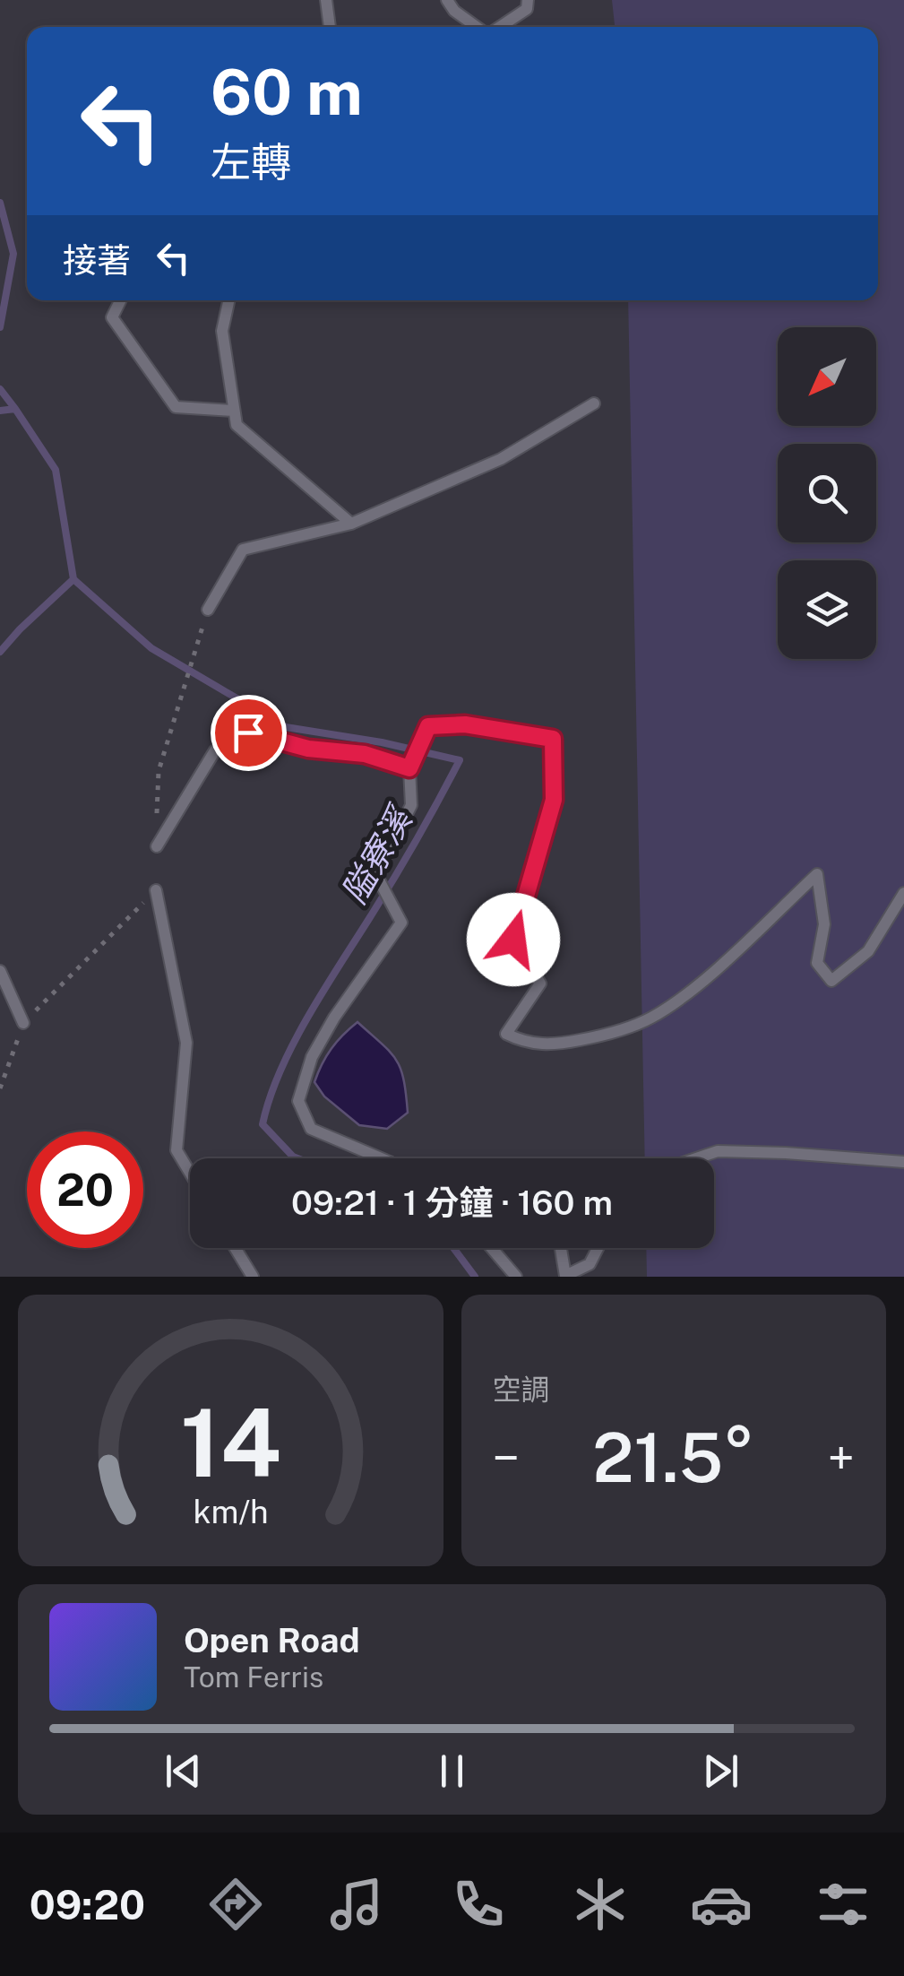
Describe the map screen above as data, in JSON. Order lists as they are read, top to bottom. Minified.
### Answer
{"water":["隘寮溪"],"north":"bottom left","page":{"turn":["60 m","左轉"],"then":"接著","limit":"20","trip":"09:21 · 1 分鐘 · 160 m","tile":"空調","heat":["−","21.5°","+"],"song":["Open Road","Tom Ferris"],"tabs":"09:20","gauge":["14","km/h"]}}
